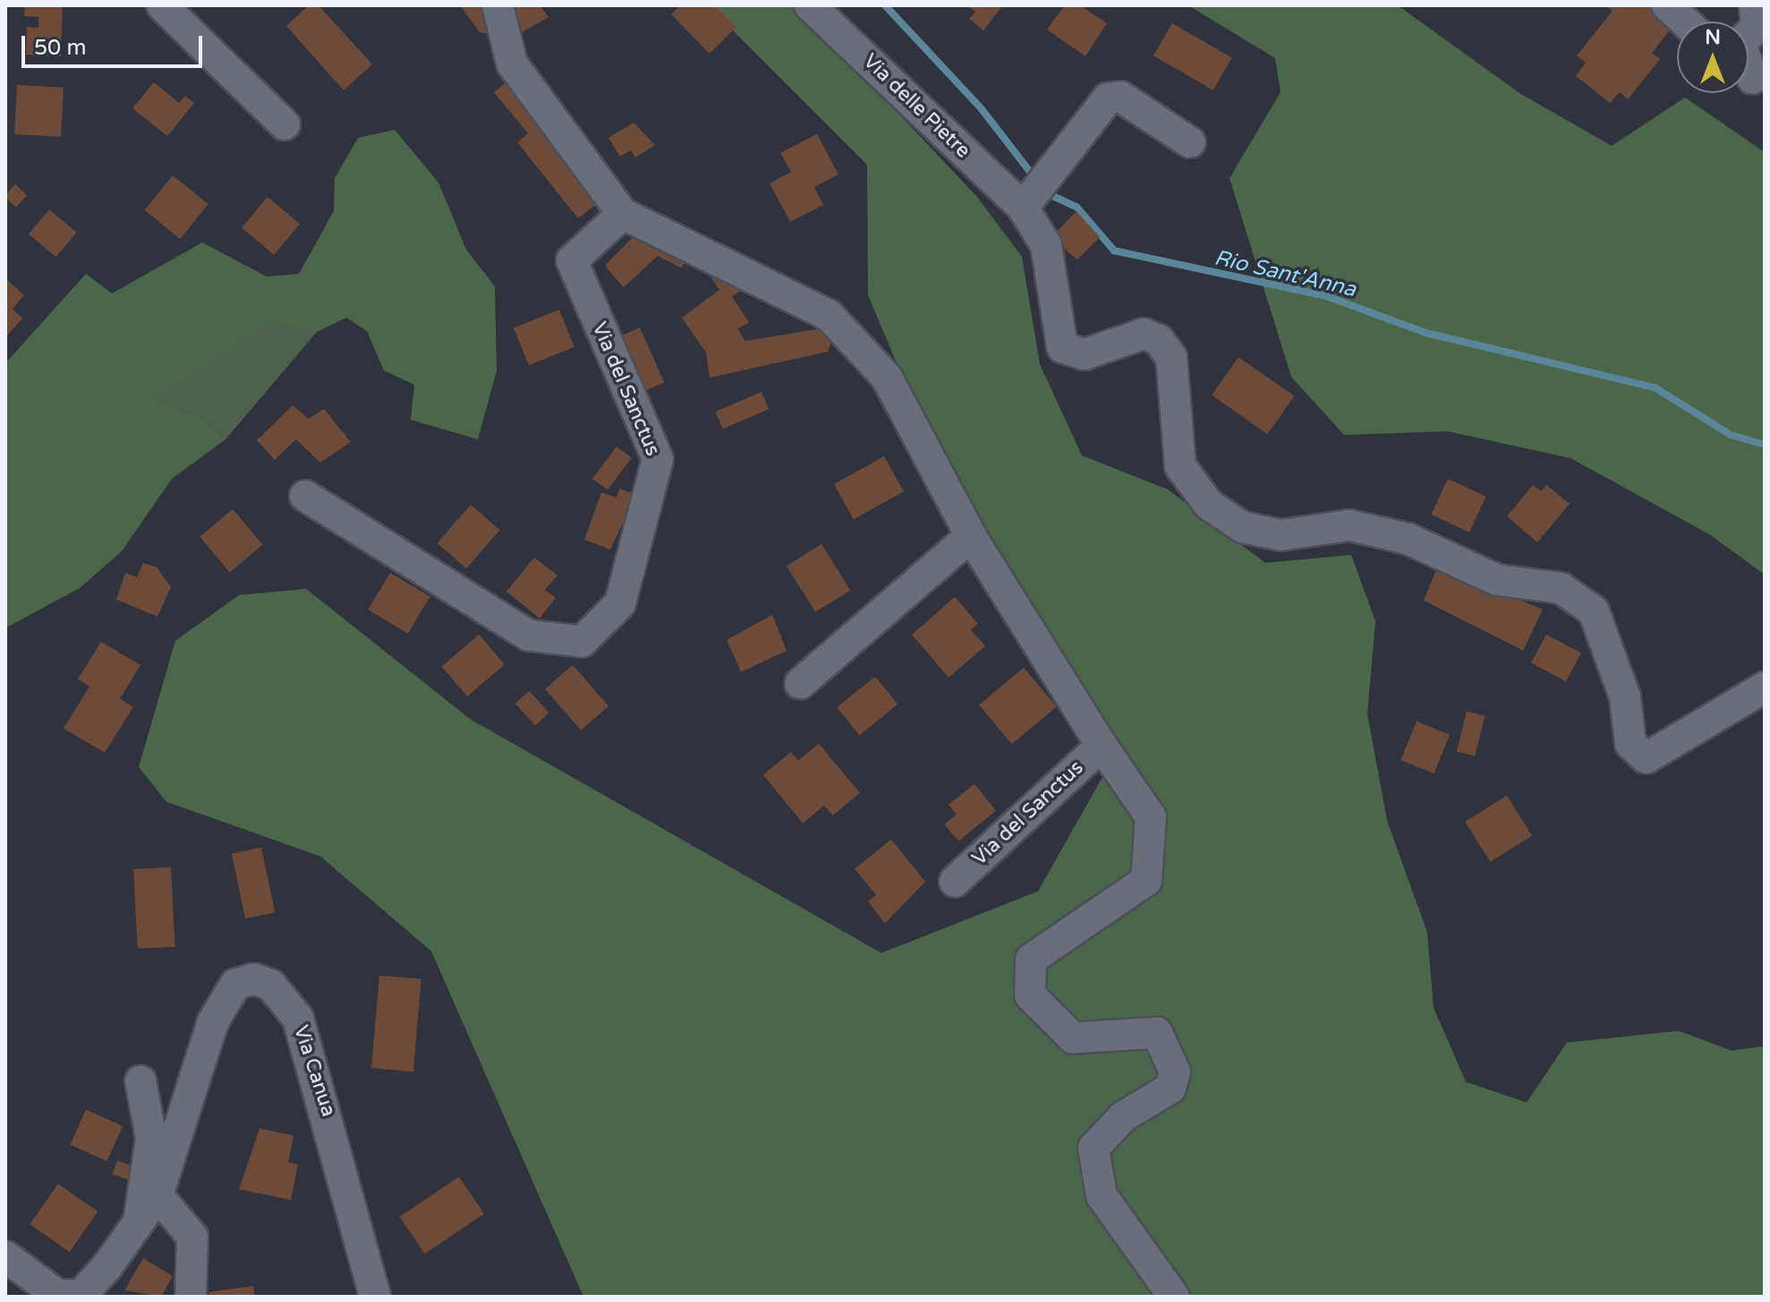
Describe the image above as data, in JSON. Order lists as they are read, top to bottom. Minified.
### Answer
{"streets":{"street":["Via delle Pietre","Via del Sanctus","Via Canua"]},"water":["Rio Sant'Anna"],"scale_bar":"50 m","north":"top"}
